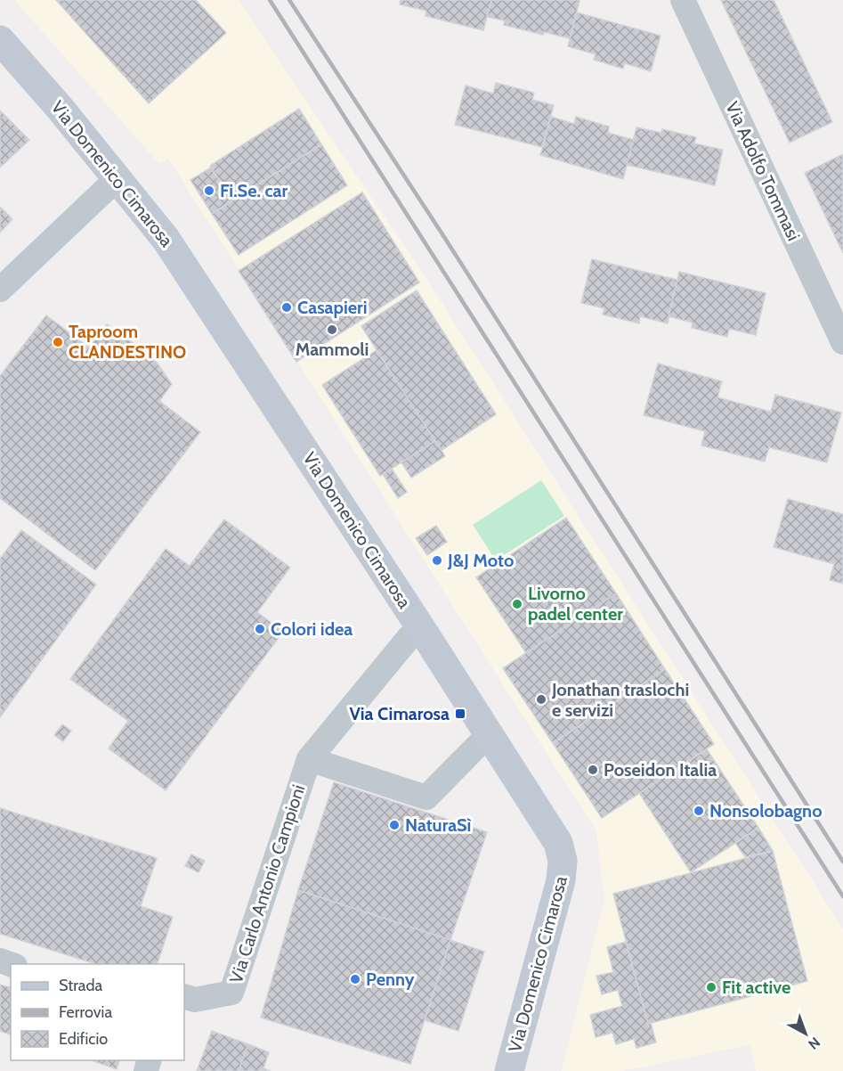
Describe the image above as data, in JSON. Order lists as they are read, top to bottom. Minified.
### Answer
{"streets":{"street":["Via Adolfo Tommasi","Via Domenico Cimarosa","Via Carlo Antonio Campioni"]},"places":{"other":["Fi.Se. car","Casapieri","Mammoli","Taproom CLANDESTINO","J&J Moto","Livorno padel center","Colori idea","Jonathan traslochi e servizi","Poseidon Italia","Nonsolobagno","NaturaSì","Penny","Fit active"],"transit":["Via Cimarosa"]},"legend":["Strada","Ferrovia","Edificio"],"north":"bottom right"}
